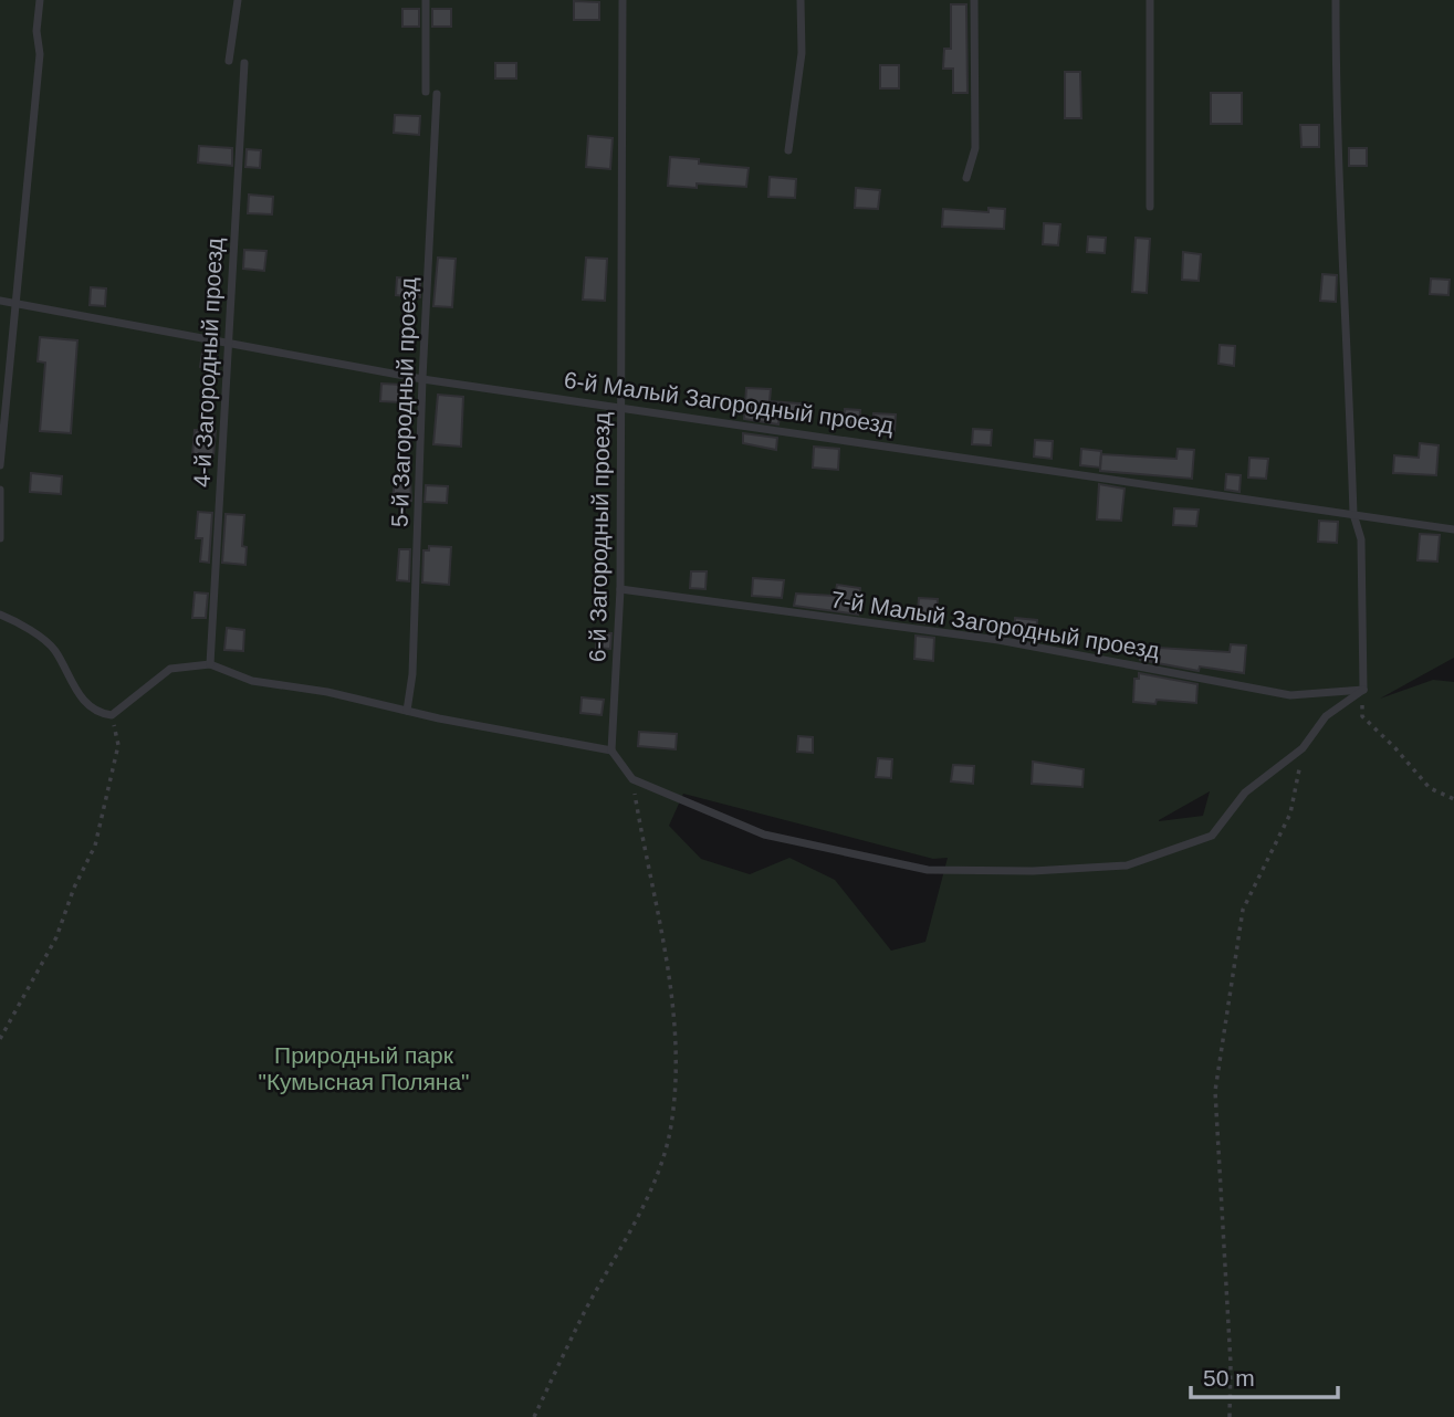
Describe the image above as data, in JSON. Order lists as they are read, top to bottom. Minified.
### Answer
{"streets":{"lane":["4-й Загородный проезд","5-й Загородный проезд","6-й Малый Загородный проезд","6-й Загородный проезд","7-й Малый Загородный проезд"]},"crossings":[["4-й Загородный проезд","6-й Малый Загородный проезд"],["5-й Загородный проезд","6-й Малый Загородный проезд"],["6-й Малый Загородный проезд","6-й Загородный проезд"],["6-й Загородный проезд","7-й Малый Загородный проезд"]],"parks":["Природный парк \"Кумысная Поляна\""],"scale_bar":"50 m"}
